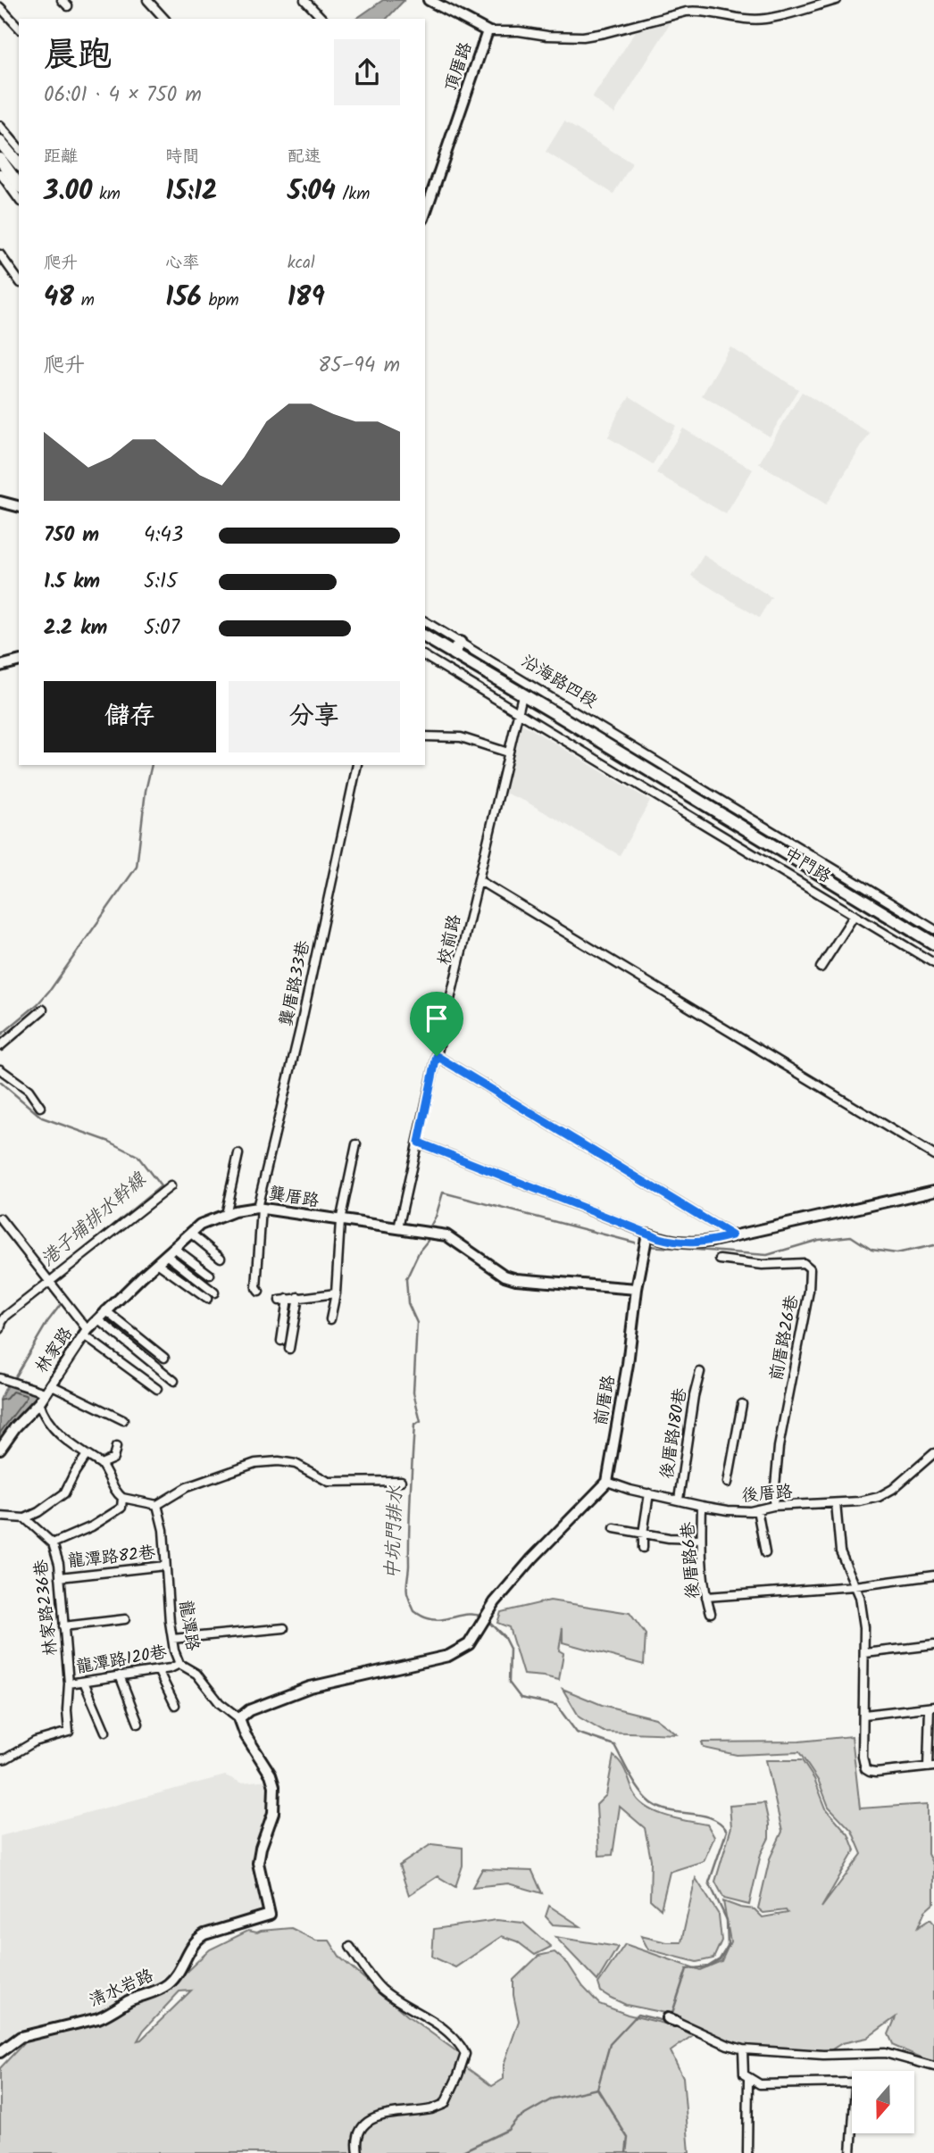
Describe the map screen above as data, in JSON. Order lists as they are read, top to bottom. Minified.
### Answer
{"streets":{"main road":["沿海路四段","中門路"],"street":["頂厝路","校前路","龔厝路33巷","龔厝路","前厝路26巷","林家路","前厝路","後厝路180巷","後厝路","龍潭路82巷","後厝路6巷","林家路236巷","龍潭路","龍潭路120巷","清水岩路"]},"crossings":[["沿海路四段","中門路"],["沿海路四段","校前路"],["校前路","龔厝路"],["龔厝路33巷","龔厝路"],["龔厝路","林家路"],["龔厝路","前厝路"],["前厝路26巷","後厝路"],["前厝路","後厝路"],["後厝路180巷","後厝路"],["後厝路","後厝路6巷"],["龍潭路82巷","林家路236巷"],["龍潭路82巷","龍潭路"],["林家路236巷","龍潭路120巷"],["龍潭路","龍潭路120巷"],["龍潭路","清水岩路"]],"water":["港子埔排水幹線","中坑門排水"],"north":"bottom","page":{"heading":["晨跑","06:01 · 4 × 750 m"],"stats":[["距離","3.00 km"],["時間","15:12"],["配速","5:04 /km"],["爬升","48 m"],["心率","156 bpm"],["kcal","189"]],"chart":["爬升","85–94 m"],"list":[{"name":"750 m","note":"4:43"},{"name":"1.5 km","note":"5:15"},{"name":"2.2 km","note":"5:07"}],"buttons":["儲存","分享"]}}
